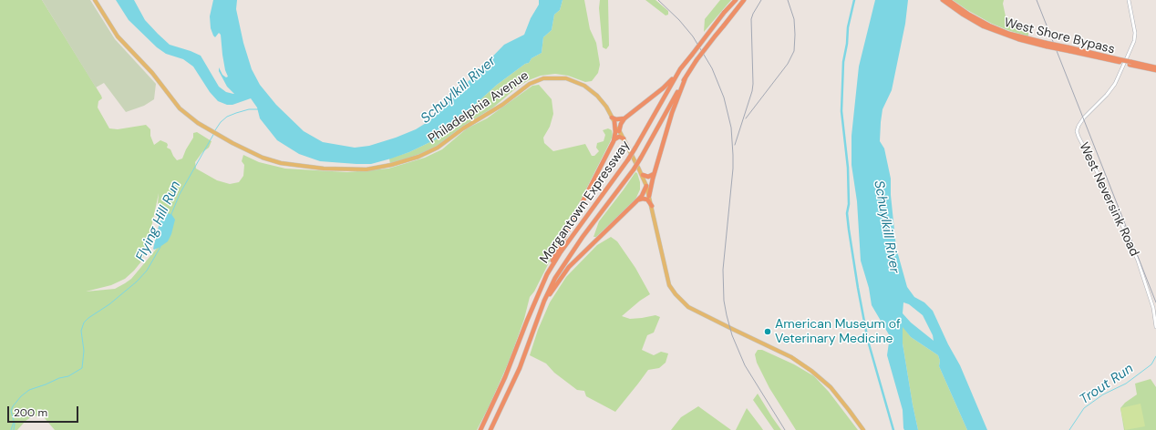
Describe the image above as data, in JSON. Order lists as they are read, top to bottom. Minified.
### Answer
{"streets":{"highway":["West Shore Bypass","Morgantown Expressway"],"main road":["Philadelphia Avenue"],"street":["West Neversink Road"]},"water":["Schuylkill River","Flying Hill Run","Trout Run"],"places":["American Museum of Veterinary Medicine"],"scale_bar":"200 m"}
